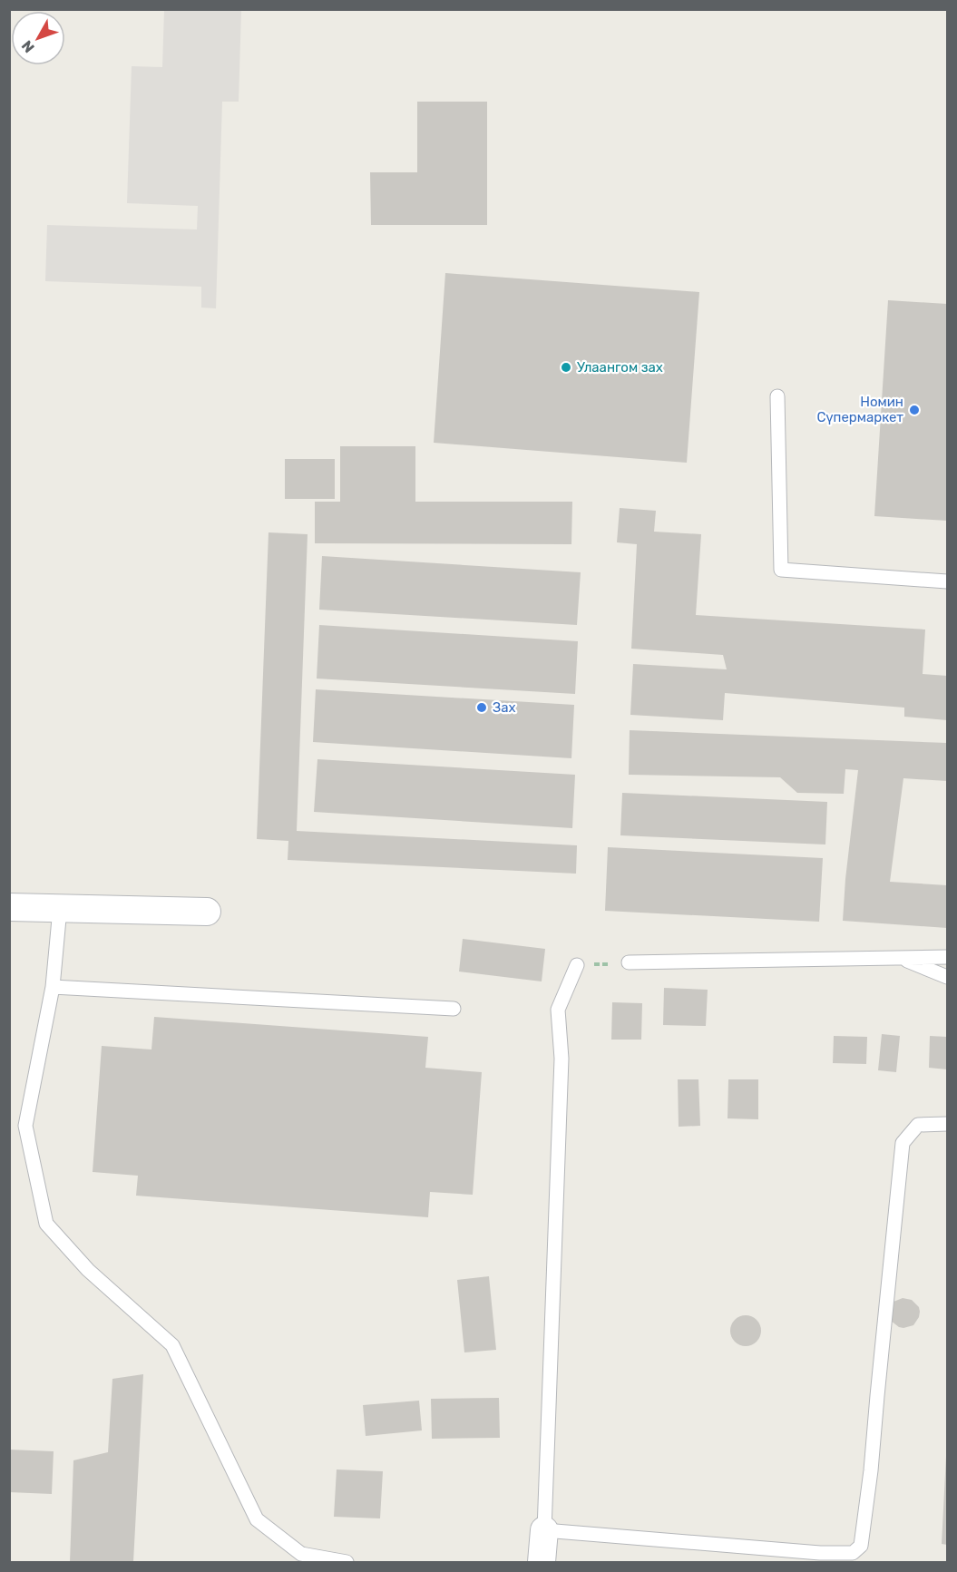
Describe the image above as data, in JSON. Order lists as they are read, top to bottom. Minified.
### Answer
{"places":["Улаангом зах","Номин Сүпермаркет","Зах"],"north":"bottom left"}
